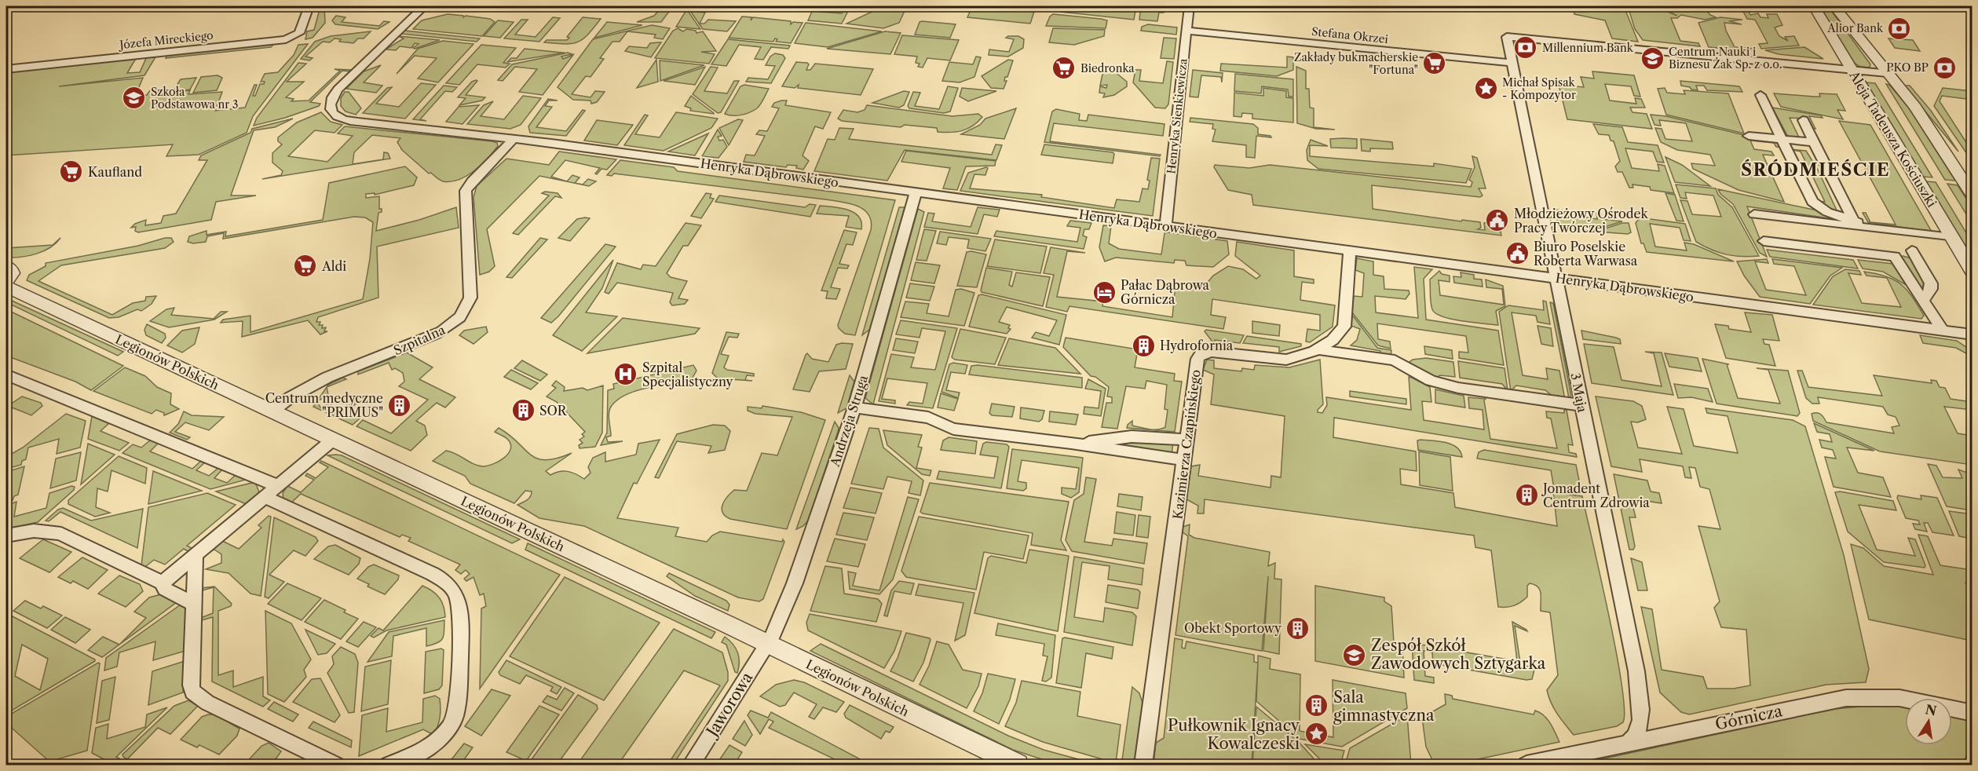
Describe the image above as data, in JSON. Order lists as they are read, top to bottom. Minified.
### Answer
{"streets":{"street":["Stefana Okrzei","Józefa Mireckiego","Henryka Sienkiewicza","Aleja Tadeusza Kościuszki","Henryka Dąbrowskiego","Szpitalna","Legionów Polskich","3 Maja","Andrzeja Struga","Kazimierza Czapińskiego","Jaworowa","Górnicza"]},"crossings":[["Stefana Okrzei","Henryka Sienkiewicza"],["Stefana Okrzei","3 Maja"],["Henryka Sienkiewicza","Henryka Dąbrowskiego"],["Aleja Tadeusza Kościuszki","3 Maja"],["Henryka Dąbrowskiego","Szpitalna"],["Henryka Dąbrowskiego","3 Maja"],["Henryka Dąbrowskiego","Andrzeja Struga"],["Henryka Dąbrowskiego","Kazimierza Czapińskiego"],["Szpitalna","Legionów Polskich"],["Legionów Polskich","Andrzeja Struga"],["Legionów Polskich","Jaworowa"],["3 Maja","Górnicza"],["Andrzeja Struga","Jaworowa"]],"districts":["ŚRÓDMIEŚCIE"],"places":{"bank":["Alior Bank","Millennium Bank","PKO BP"],"school or university":["Centrum Nauki i Biznesu Żak Sp. z o.o.","Szkoła Podstawowa nr 3","Zespół Szkół Zawodowych Sztygarka"],"supermarket":["Zakłady bukmacherskie \"Fortuna\"","Biedronka","Kaufland","Aldi"],"place":["Michał Spisak - Kompozytor","Pułkownik Ignacy Kowalczeski"],"public building":["Młodzieżowy Ośrodek Pracy Twórczej","Biuro Poselskie Roberta Warwasa"],"hotel":["Pałac Dąbrowa Górnicza"],"building":["Hydrofornia","Centrum medyczne \"PRIMUS\"","SOR","Jomadent Centrum Zdrowia","Obekt Sportowy","Sala gimnastyczna"],"hospital":["Szpital Specjalistyczny"]},"north":"top"}
